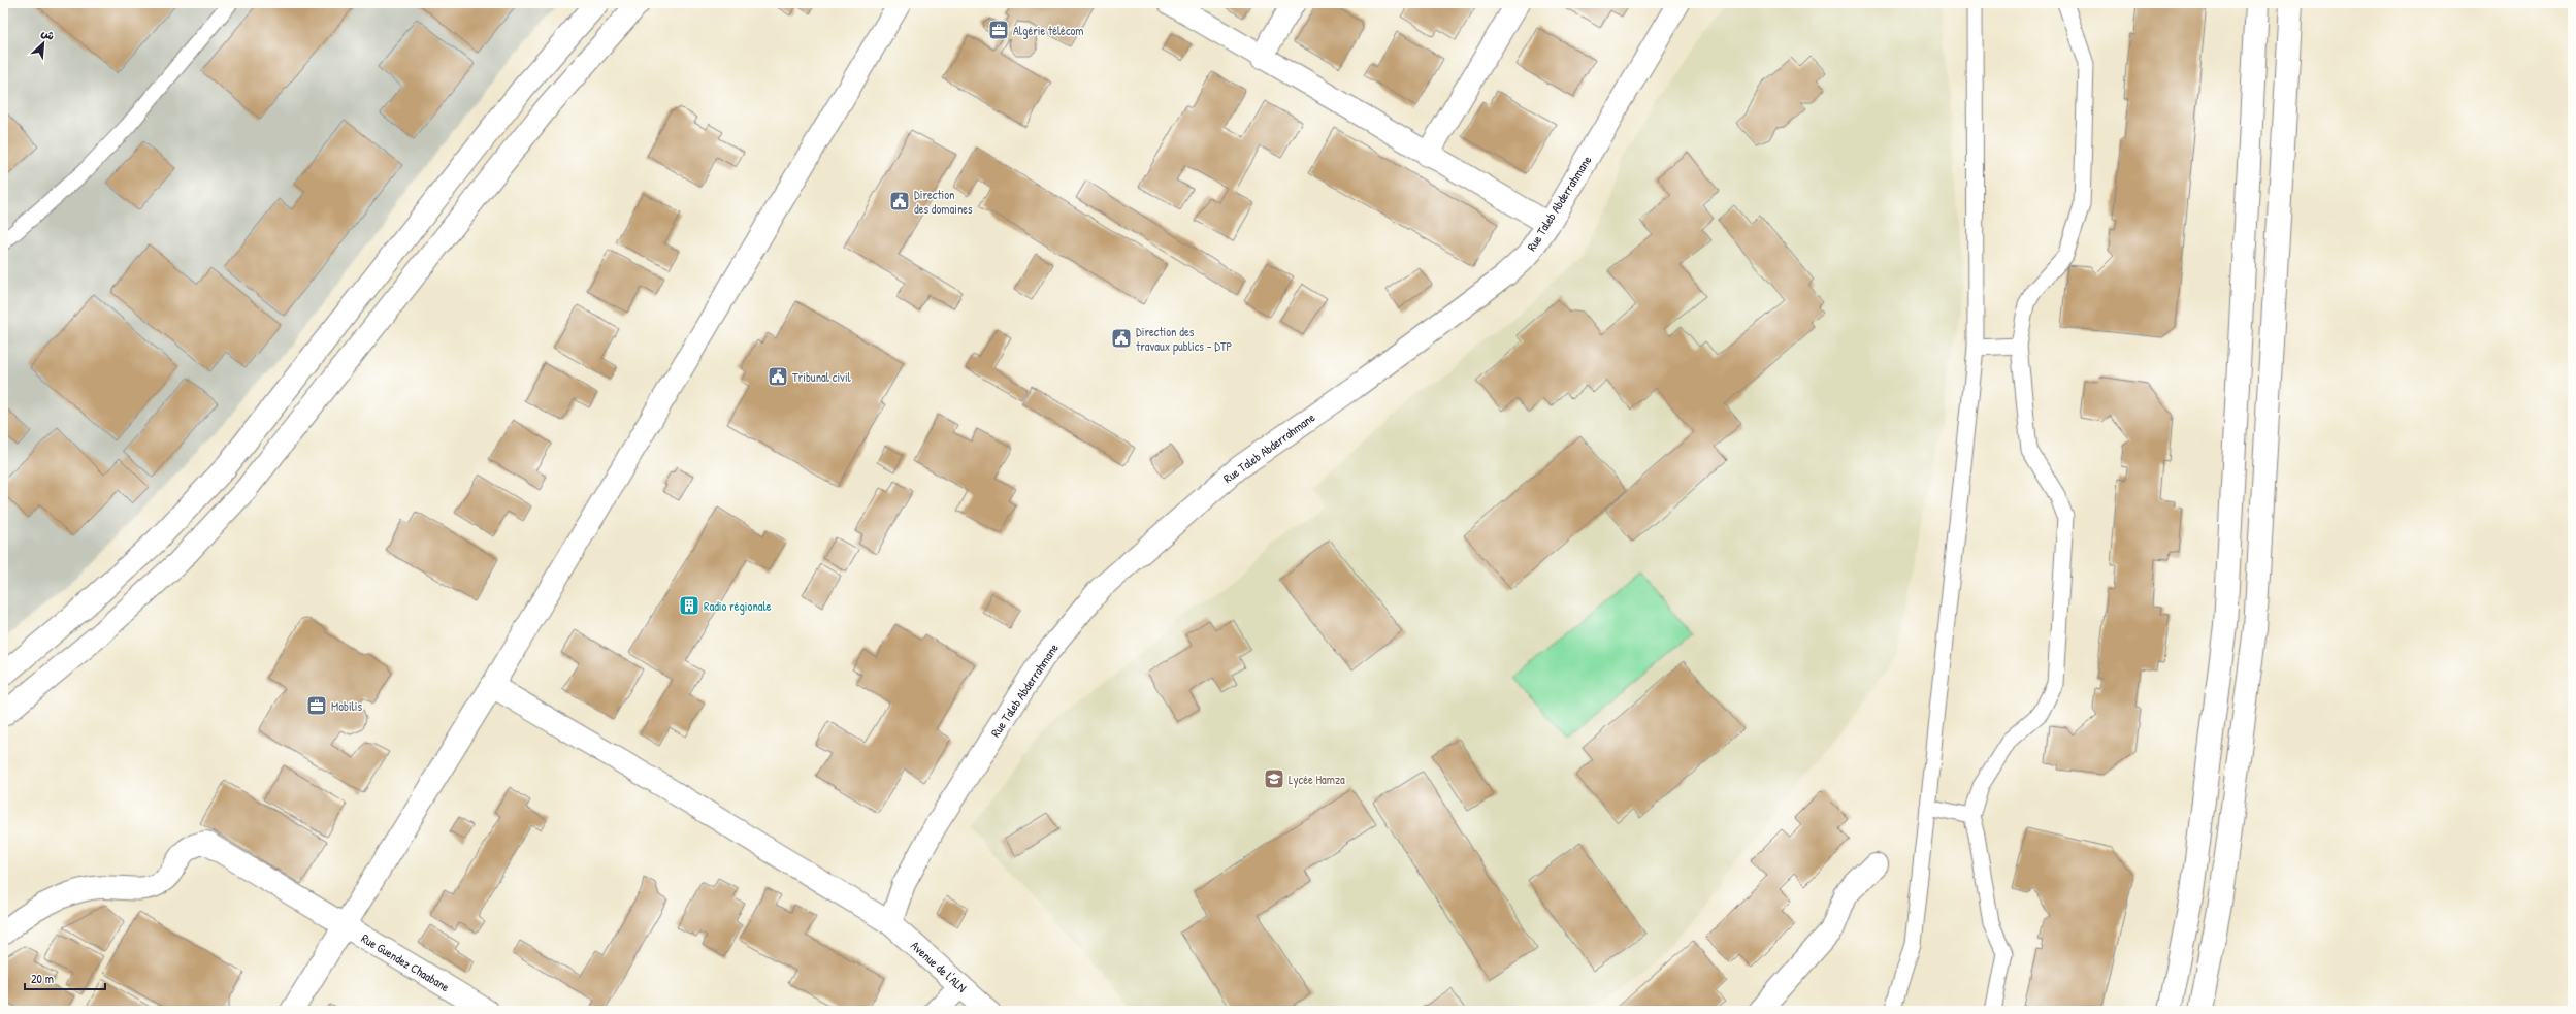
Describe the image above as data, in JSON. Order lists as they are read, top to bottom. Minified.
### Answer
{"streets":{"street":["Rue Taleb Abderrahmane","Rue Guendez Chaabane","Avenue de l'ALN"]},"crossings":[["Rue Taleb Abderrahmane","Avenue de l'ALN"]],"places":{"office":["Algérie télécom","Mobilis"],"public building":["Direction des domaines","Direction des travaux publics - DTP","Tribunal civil"],"building":["Radio régionale"],"school or university":["Lycée Hamza"]},"scale_bar":"20 m","north":"top right"}
